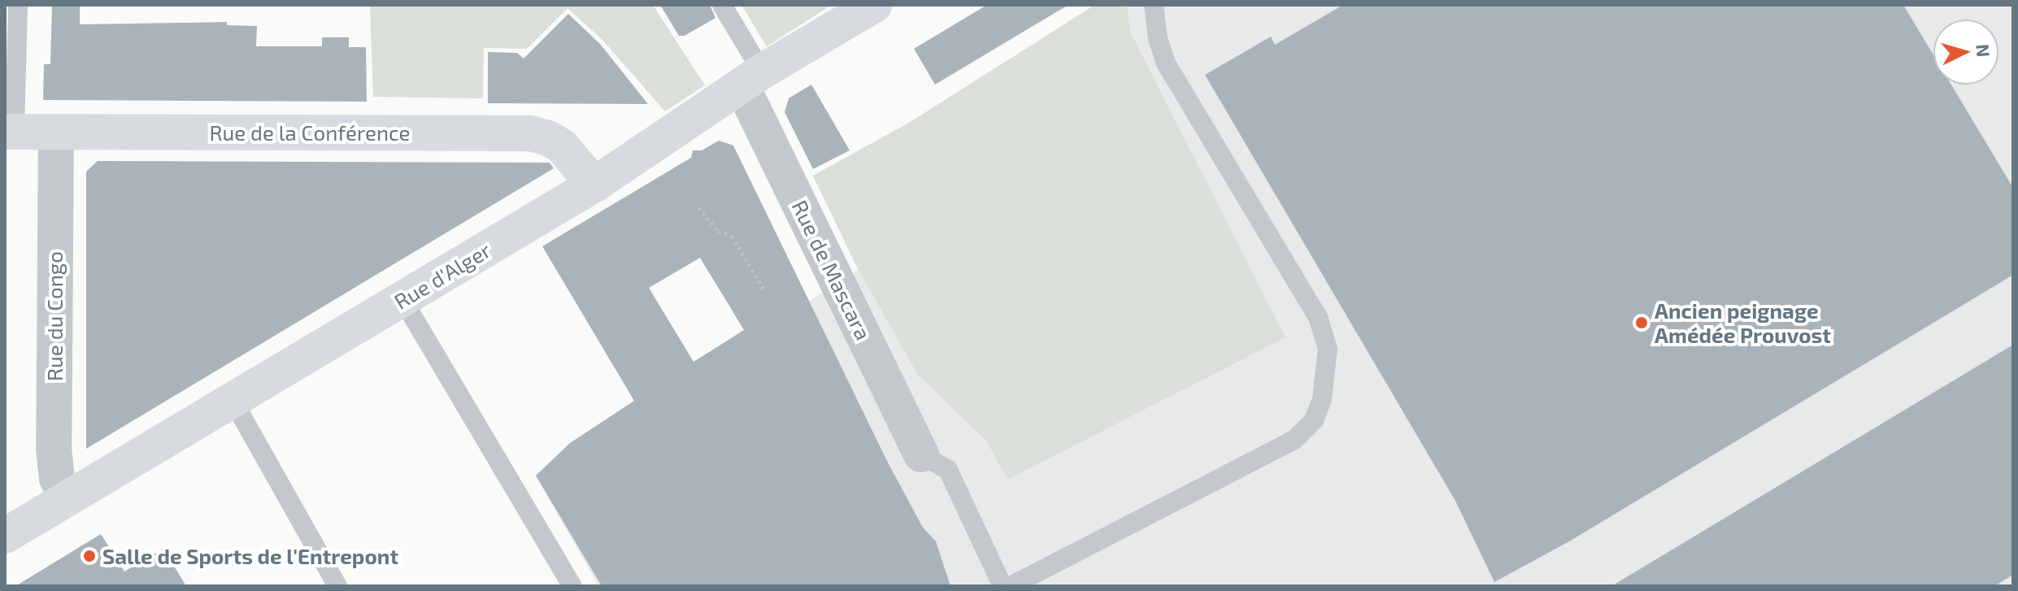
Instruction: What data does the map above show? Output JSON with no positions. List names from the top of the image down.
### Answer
{
  "streets": {
    "street": [
      "Rue de la Conférence",
      "Rue de Mascara",
      "Rue d'Alger",
      "Rue du Congo"
    ]
  },
  "crossings": [
    ["Rue de la Conférence", "Rue d'Alger"],
    ["Rue de la Conférence", "Rue du Congo"],
    ["Rue de Mascara", "Rue d'Alger"],
    ["Rue d'Alger", "Rue du Congo"]
  ],
  "places": ["Ancien peignage Amédée Prouvost", "Salle de Sports de l'Entrepont"],
  "north": "right"
}
